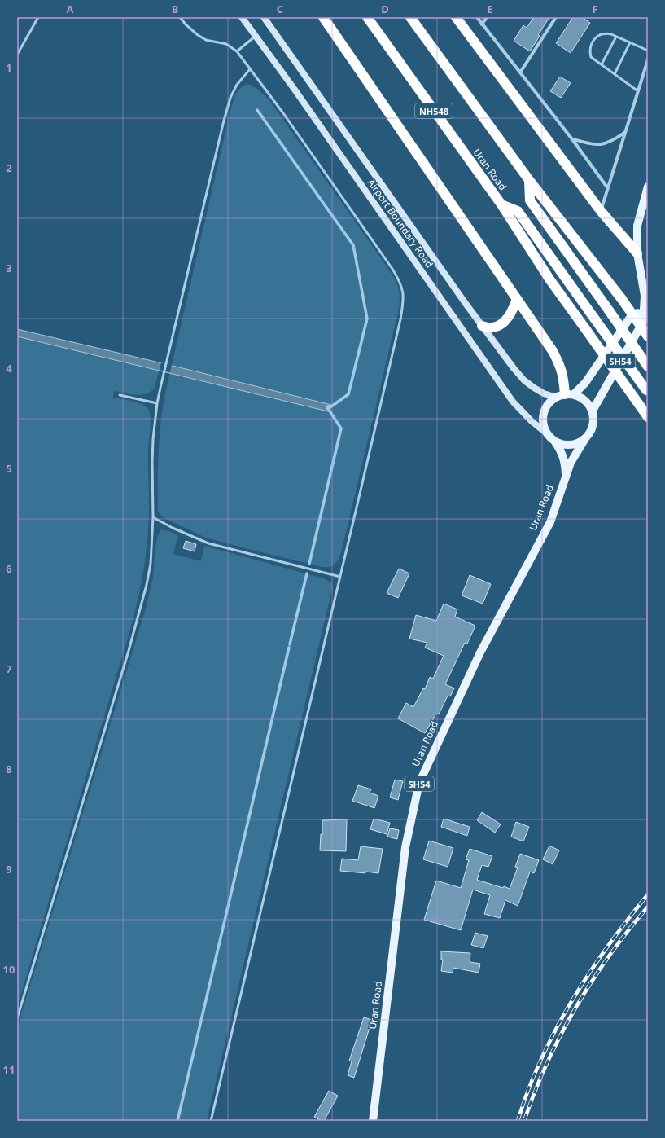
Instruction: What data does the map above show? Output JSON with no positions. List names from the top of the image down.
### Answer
{
  "streets": {
    "highway": ["NH548", "Uran Road"],
    "main road": ["SH54"],
    "street": ["Airport Boundary Road"]
  },
  "crossings": [
    ["NH548", "Uran Road"],
    ["Uran Road", "Airport Boundary Road"],
    ["Uran Road", "SH54"],
    ["Airport Boundary Road", "SH54"]
  ],
  "grid": {
    "columns": [
      "A",
      "B",
      "C",
      "D",
      "E",
      "F"
    ],
    "rows": [
      "1",
      "2",
      "3",
      "4",
      "5",
      "6",
      "7",
      "8",
      "9",
      "10",
      "11"
    ]
  }
}
